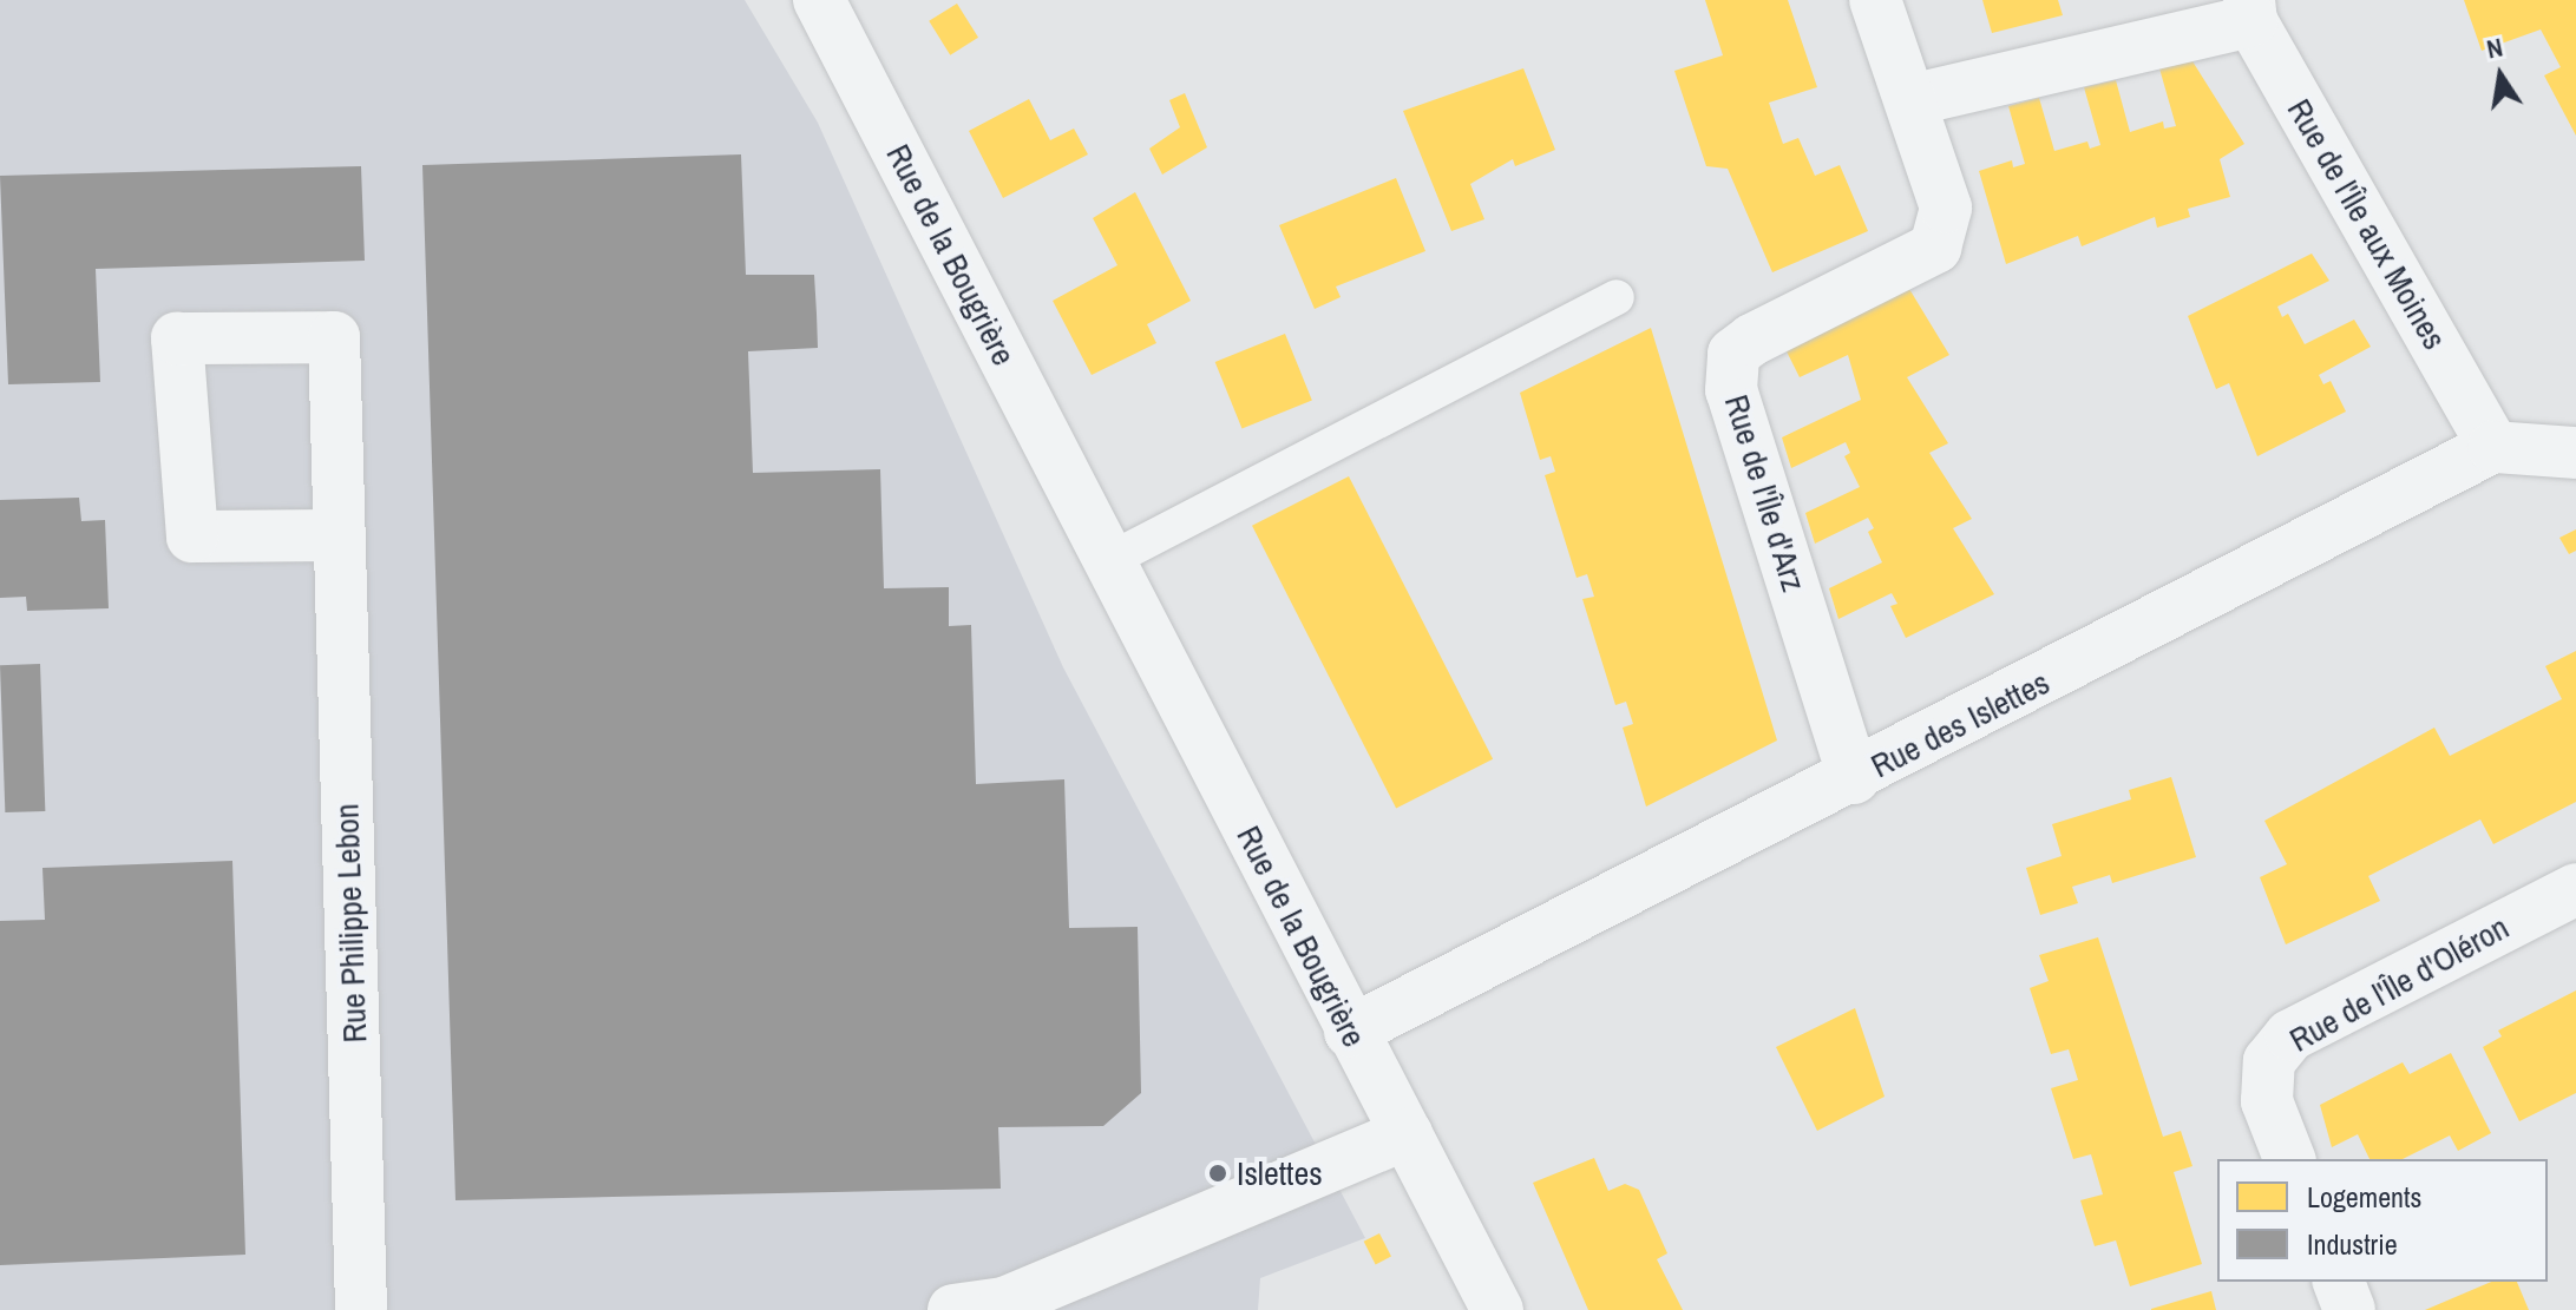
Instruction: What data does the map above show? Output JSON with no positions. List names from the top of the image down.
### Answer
{
  "streets": {
    "street": [
      "Rue de l'Île aux Moines",
      "Rue de la Bougrière",
      "Rue de l'Île d'Arz",
      "Rue des Islettes",
      "Rue Philippe Lebon",
      "Rue de l'Île d'Oléron"
    ]
  },
  "crossings": [
    ["Rue de l'Île aux Moines", "Rue des Islettes"],
    ["Rue de la Bougrière", "Rue des Islettes"],
    ["Rue de l'Île d'Arz", "Rue des Islettes"]
  ],
  "places": ["Islettes"],
  "legend": ["Logements", "Industrie"],
  "north": "top"
}
